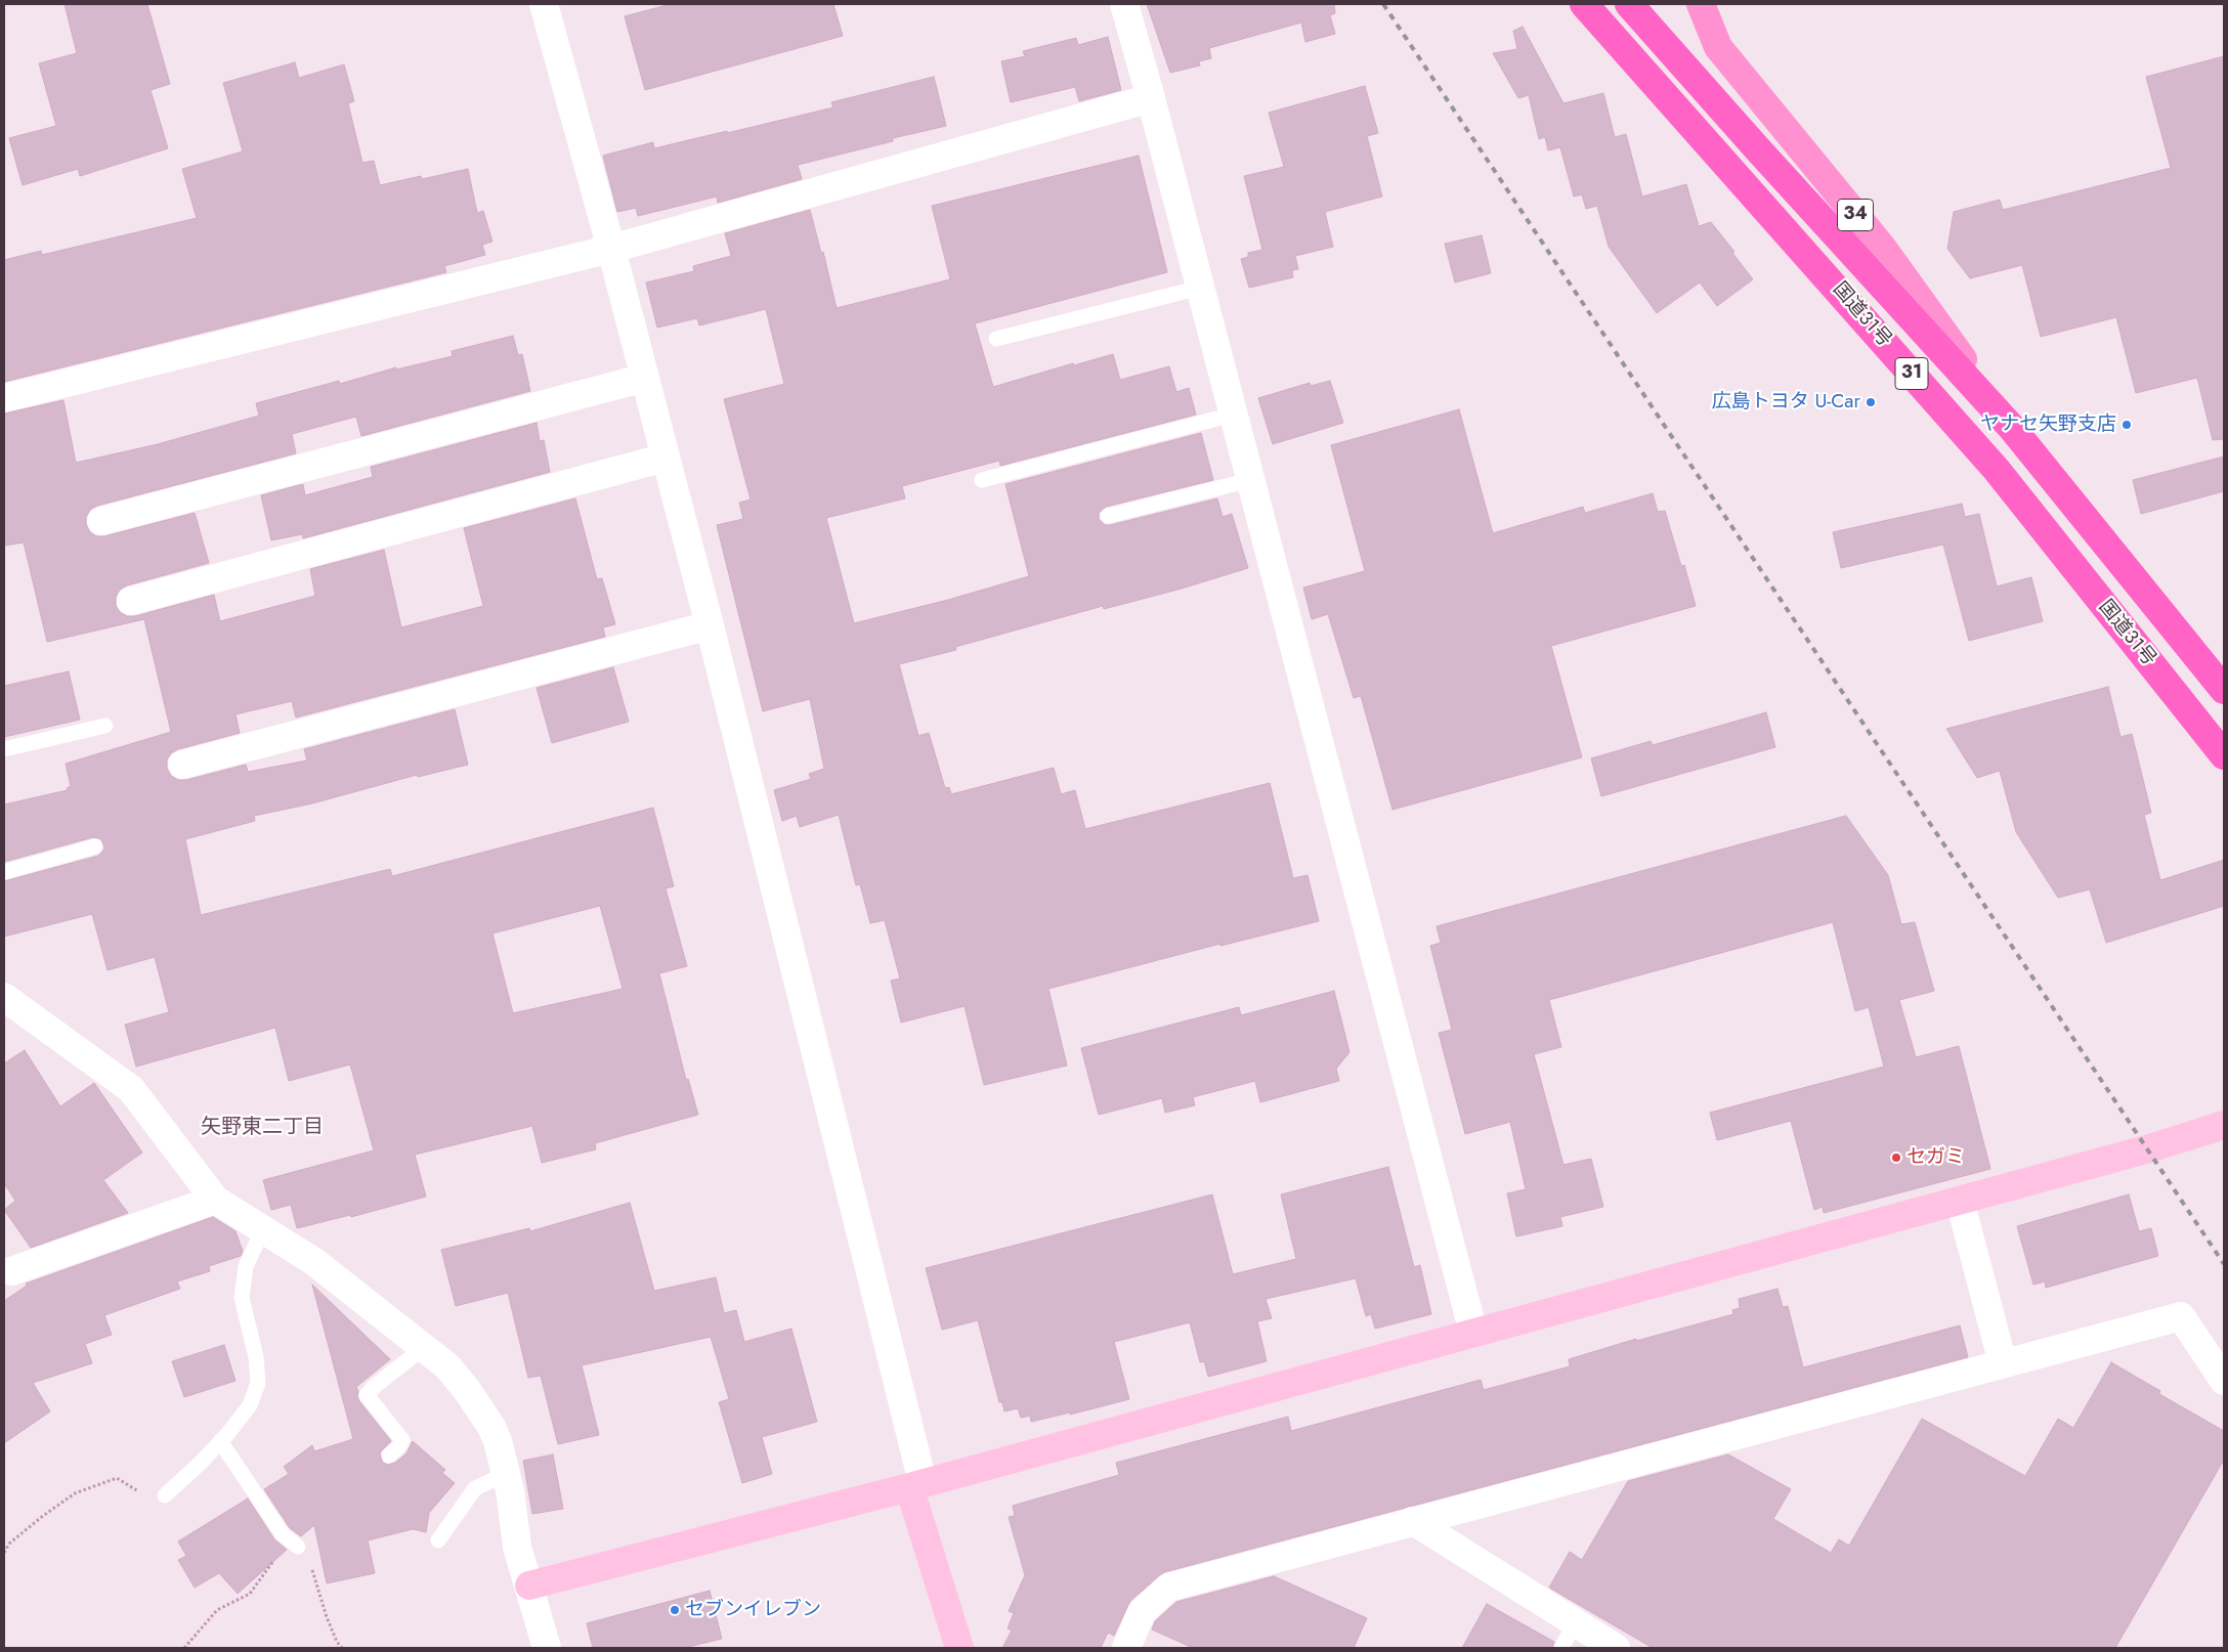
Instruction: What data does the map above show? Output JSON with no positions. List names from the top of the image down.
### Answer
{
  "streets": {
    "highway": ["国道31号", "31"],
    "main road": ["34"]
  },
  "crossings": [
    ["34", "国道31号"]
  ],
  "districts": ["矢野東二丁目"],
  "places": [
    "広島トヨタ U-Car",
    "ヤナセ矢野支店",
    "セガミ",
    "セブンイレブン"
  ]
}
